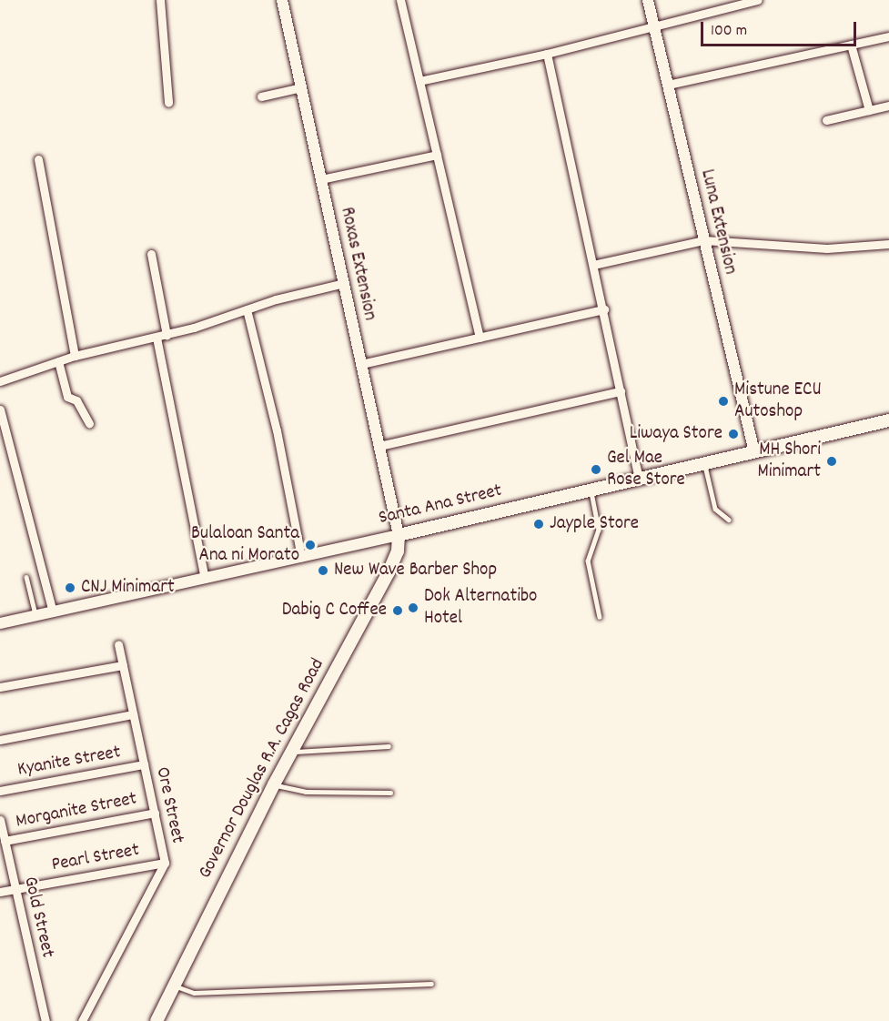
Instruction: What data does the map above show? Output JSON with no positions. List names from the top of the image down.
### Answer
{
  "streets": {
    "main road": [
      "Luna Extension",
      "Roxas Extension",
      "Santa Ana Street",
      "Governor Douglas R.A. Cagas Road"
    ],
    "street": [
      "Kyanite Street",
      "Ore Street",
      "Morganite Street",
      "Pearl Street",
      "Gold Street"
    ]
  },
  "crossings": [
    ["Luna Extension", "Santa Ana Street"],
    ["Roxas Extension", "Santa Ana Street"],
    ["Roxas Extension", "Governor Douglas R.A. Cagas Road"],
    ["Santa Ana Street", "Governor Douglas R.A. Cagas Road"],
    ["Kyanite Street", "Ore Street"],
    ["Ore Street", "Morganite Street"],
    ["Ore Street", "Pearl Street"],
    ["Morganite Street", "Gold Street"],
    ["Pearl Street", "Gold Street"]
  ],
  "places": [
    "Mistune ECU Autoshop",
    "Liwaya Store",
    "MH Shori Minimart",
    "Gel Mae Rose Store",
    "Jayple Store",
    "Bulaloan Santa Ana ni Morato",
    "New Wave Barber Shop",
    "CNJ Minimart",
    "Dok Alternatibo Hotel",
    "Dabig C Coffee"
  ],
  "scale_bar": "100 m"
}
